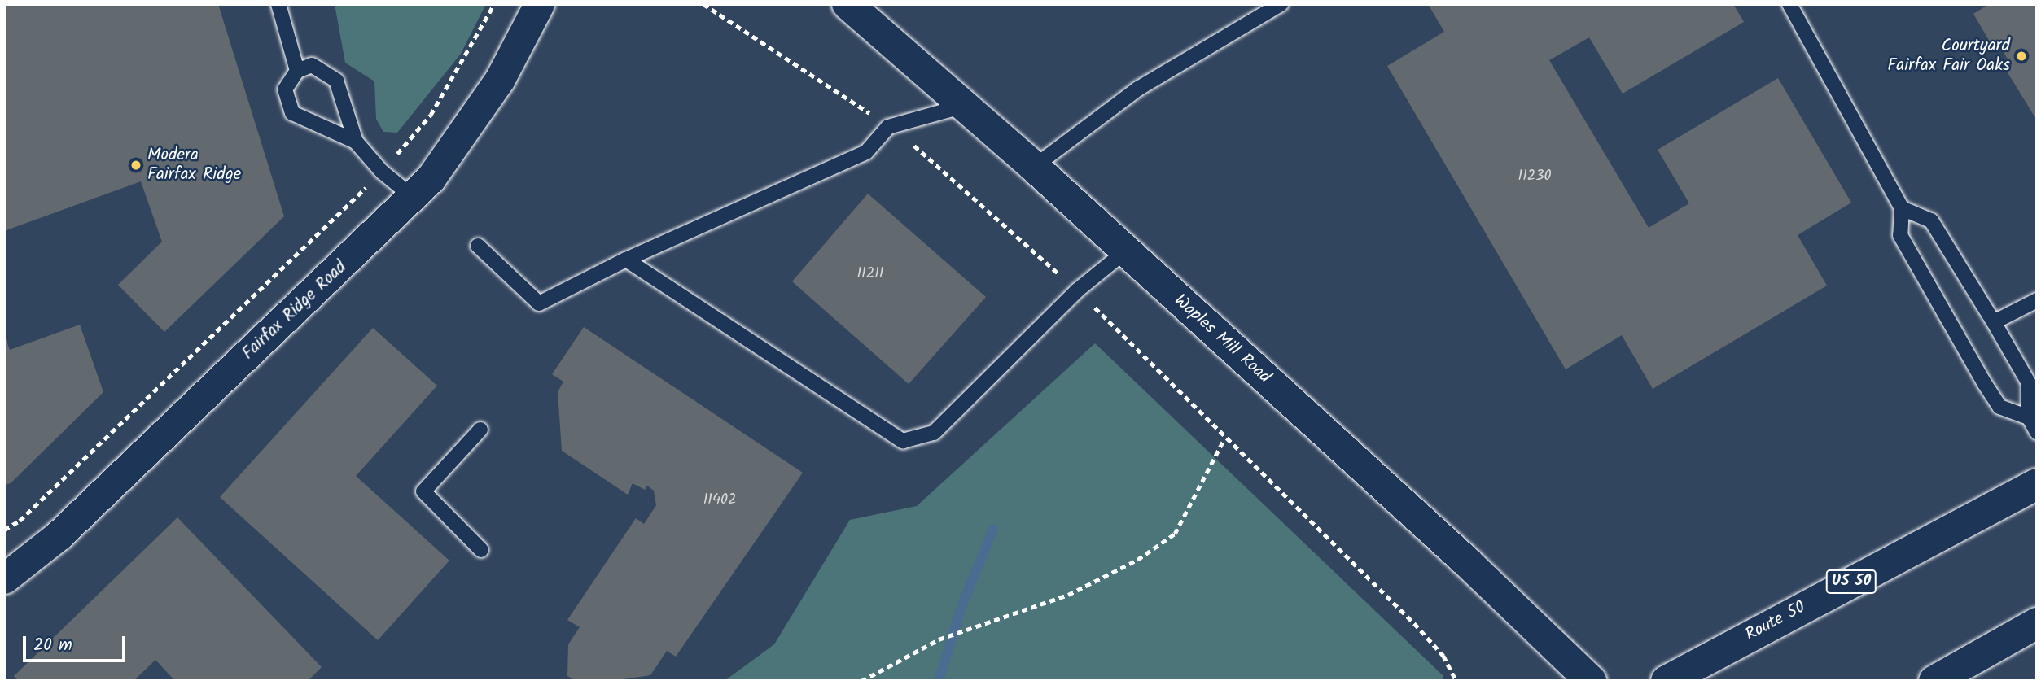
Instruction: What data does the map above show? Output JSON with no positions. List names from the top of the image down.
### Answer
{
  "streets": {
    "main road": ["Waples Mill Road", "US 50", "Route 50"],
    "street": ["Fairfax Ridge Road"]
  },
  "places": ["Courtyard Fairfax Fair Oaks", "Modera Fairfax Ridge"],
  "house_numbers": ["11230", "11211", "11402"],
  "scale_bar": "20 m"
}
